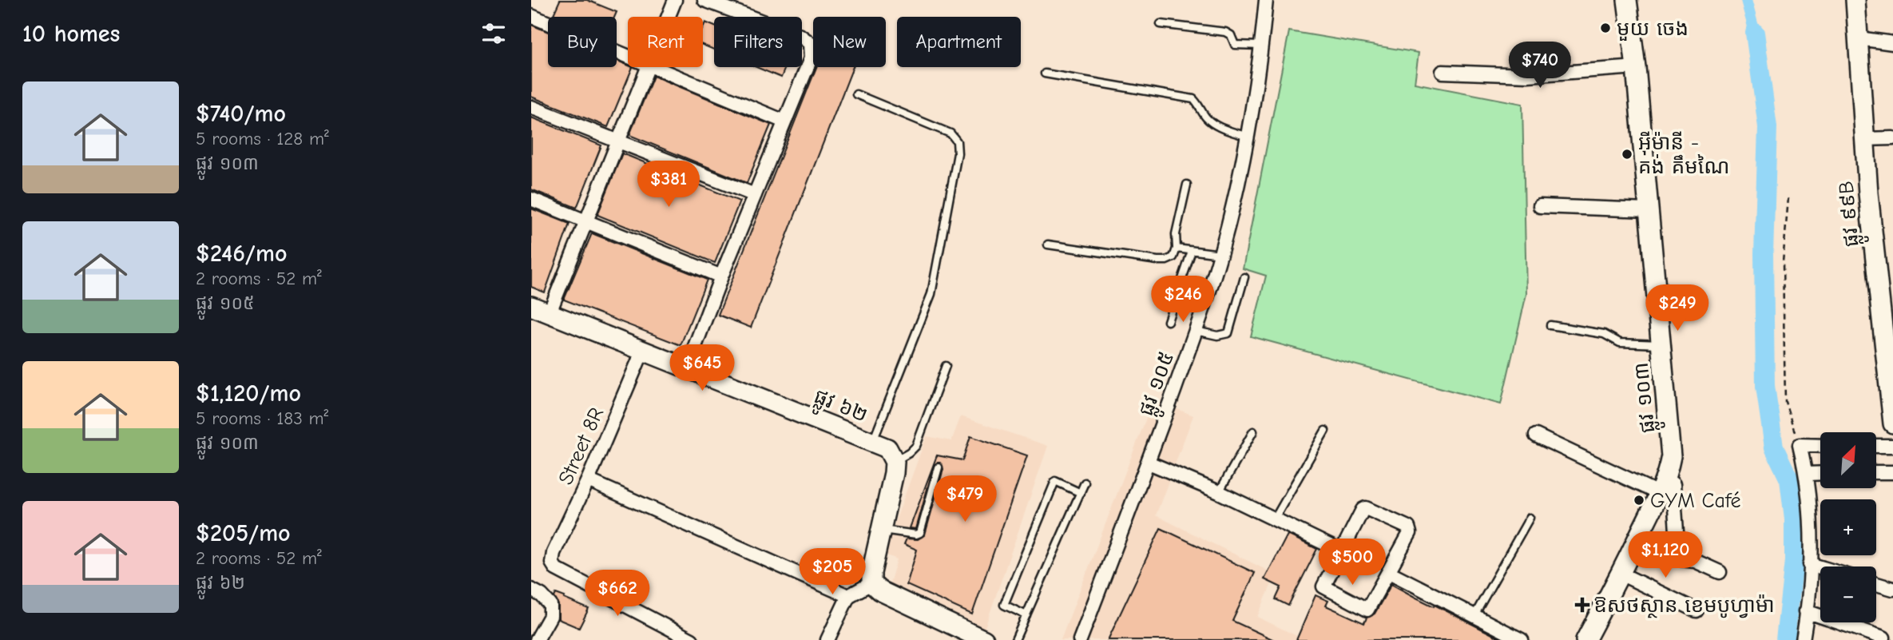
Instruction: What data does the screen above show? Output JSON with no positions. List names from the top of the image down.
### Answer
{
  "streets": {
    "street": [
      "ផ្លូវ ៩៩B",
      "ផ្លូវ ១០៥",
      "ផ្លូវ ១០៣",
      "ផ្លូវ ៦២",
      "Street 8R"
    ]
  },
  "crossings": [
    ["ផ្លូវ ៦២", "Street 8R"]
  ],
  "places": {
    "other": ["មួយ ចេង", "អ៊ីម៉ានី - គង់ គឹមណៃ", "GYM Café"],
    "health": ["ឱសថស្ថាន ខេមបូហ្វាម៉ា"]
  },
  "north": "top right",
  "page": {
    "heading": "10 homes",
    "chip": [
      "Buy",
      "Rent",
      "Filters",
      "New",
      "Apartment"
    ],
    "price": [
      "$740",
      "$381",
      "$246",
      "$249",
      "$645",
      "$479",
      "$1,120",
      "$500",
      "$205",
      "$662"
    ],
    "list": [
      {
        "name": "$740/mo",
        "note": "5 rooms · 128 m² · ផ្លូវ ១០៣"
      },
      {
        "name": "$246/mo",
        "note": "2 rooms · 52 m² · ផ្លូវ ១០៥"
      },
      {
        "name": "$1,120/mo",
        "note": "5 rooms · 183 m² · ផ្លូវ ១០៣"
      },
      {
        "name": "$205/mo",
        "note": "2 rooms · 52 m² · ផ្លូវ ៦២"
      }
    ],
    "map_buttons": ["+", "−"]
  }
}
